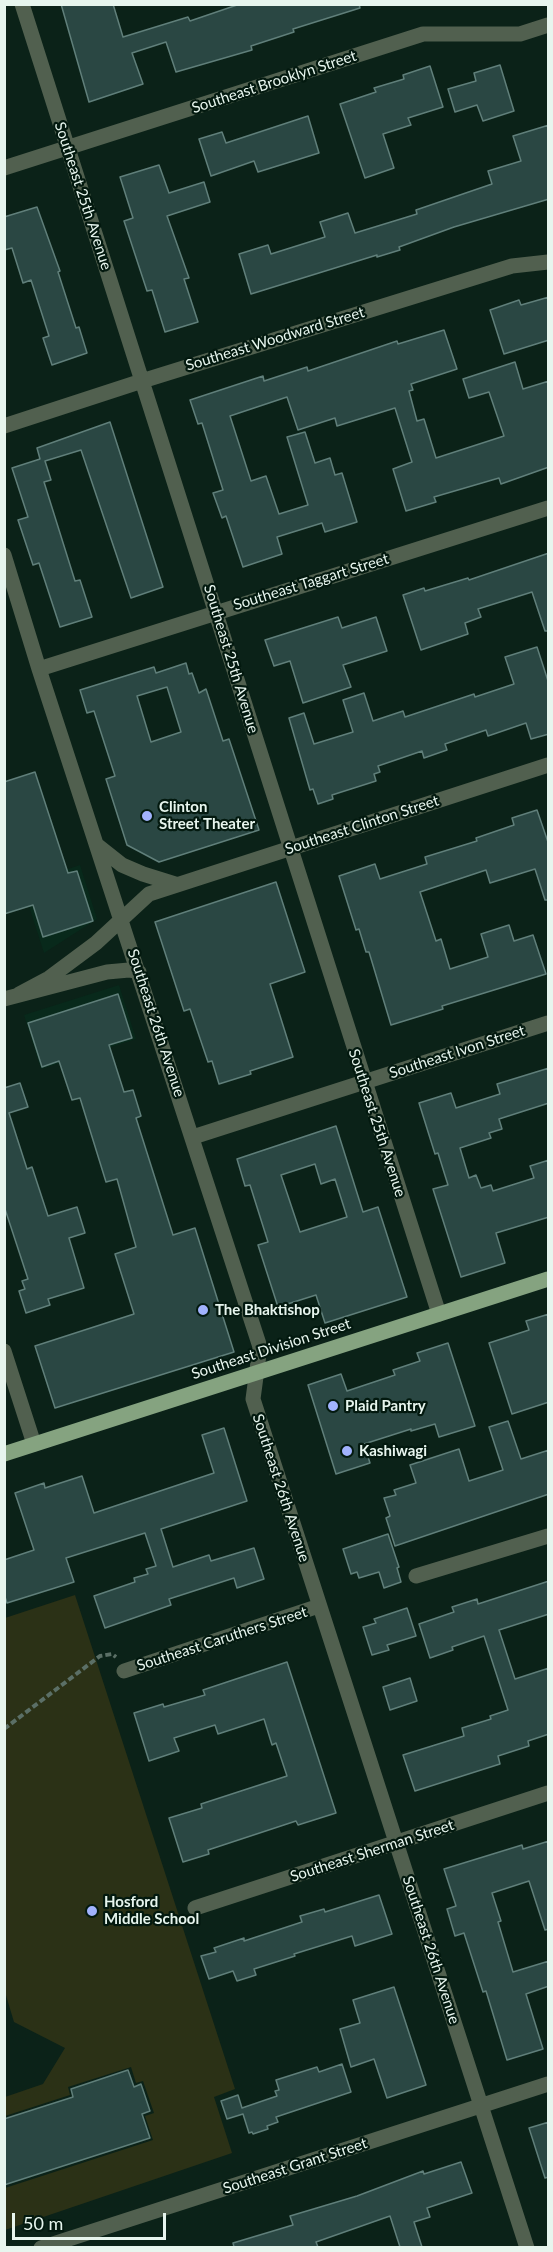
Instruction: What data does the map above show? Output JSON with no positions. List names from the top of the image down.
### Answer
{
  "streets": {
    "main road": ["Southeast Division Street"],
    "street": [
      "Southeast Brooklyn Street",
      "Southeast 25th Avenue",
      "Southeast Woodward Street",
      "Southeast Taggart Street",
      "Southeast Clinton Street",
      "Southeast 26th Avenue",
      "Southeast Ivon Street",
      "Southeast Caruthers Street",
      "Southeast Sherman Street",
      "Southeast Grant Street"
    ]
  },
  "crossings": [
    ["Southeast Brooklyn Street", "Southeast 25th Avenue"],
    ["Southeast 25th Avenue", "Southeast Woodward Street"],
    ["Southeast 25th Avenue", "Southeast Taggart Street"],
    ["Southeast 25th Avenue", "Southeast Clinton Street"],
    ["Southeast 25th Avenue", "Southeast Ivon Street"],
    ["Southeast 25th Avenue", "Southeast Division Street"],
    ["Southeast Taggart Street", "Southeast 26th Avenue"],
    ["Southeast Clinton Street", "Southeast 26th Avenue"],
    ["Southeast 26th Avenue", "Southeast Ivon Street"],
    ["Southeast 26th Avenue", "Southeast Division Street"],
    ["Southeast 26th Avenue", "Southeast Caruthers Street"],
    ["Southeast 26th Avenue", "Southeast Sherman Street"],
    ["Southeast 26th Avenue", "Southeast Grant Street"]
  ],
  "places": [
    "Clinton Street Theater",
    "The Bhaktishop",
    "Plaid Pantry",
    "Kashiwagi",
    "Hosford Middle School"
  ],
  "scale_bar": "50 m"
}
